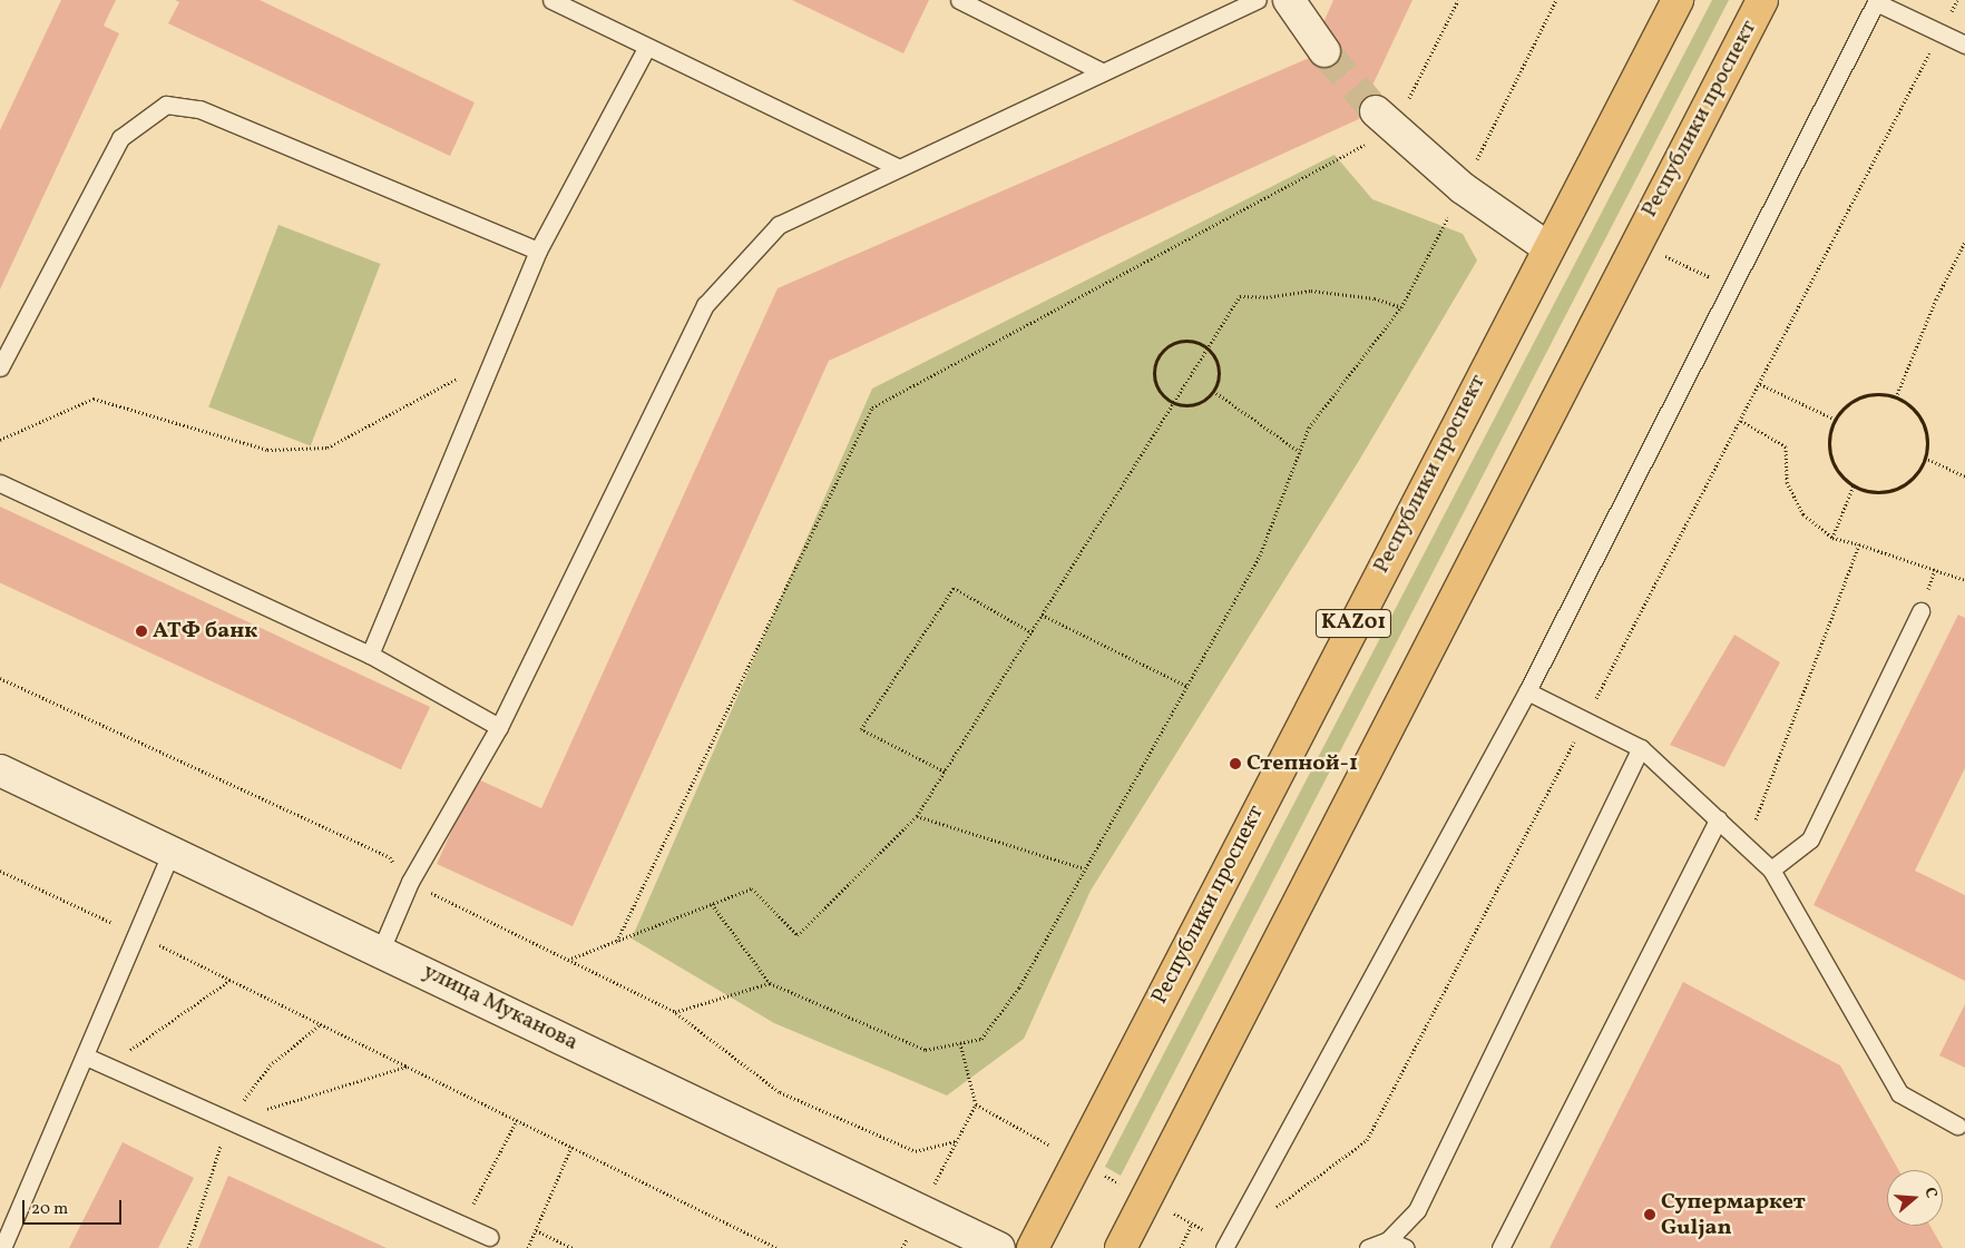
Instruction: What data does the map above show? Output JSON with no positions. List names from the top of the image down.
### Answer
{
  "streets": {
    "highway": ["Республики проспект", "KАZ01"],
    "main road": ["улица Муканова"]
  },
  "places": ["АТФ банк", "Степной-1", "Супермаркет Guljan"],
  "scale_bar": "20 m",
  "north": "right"
}
